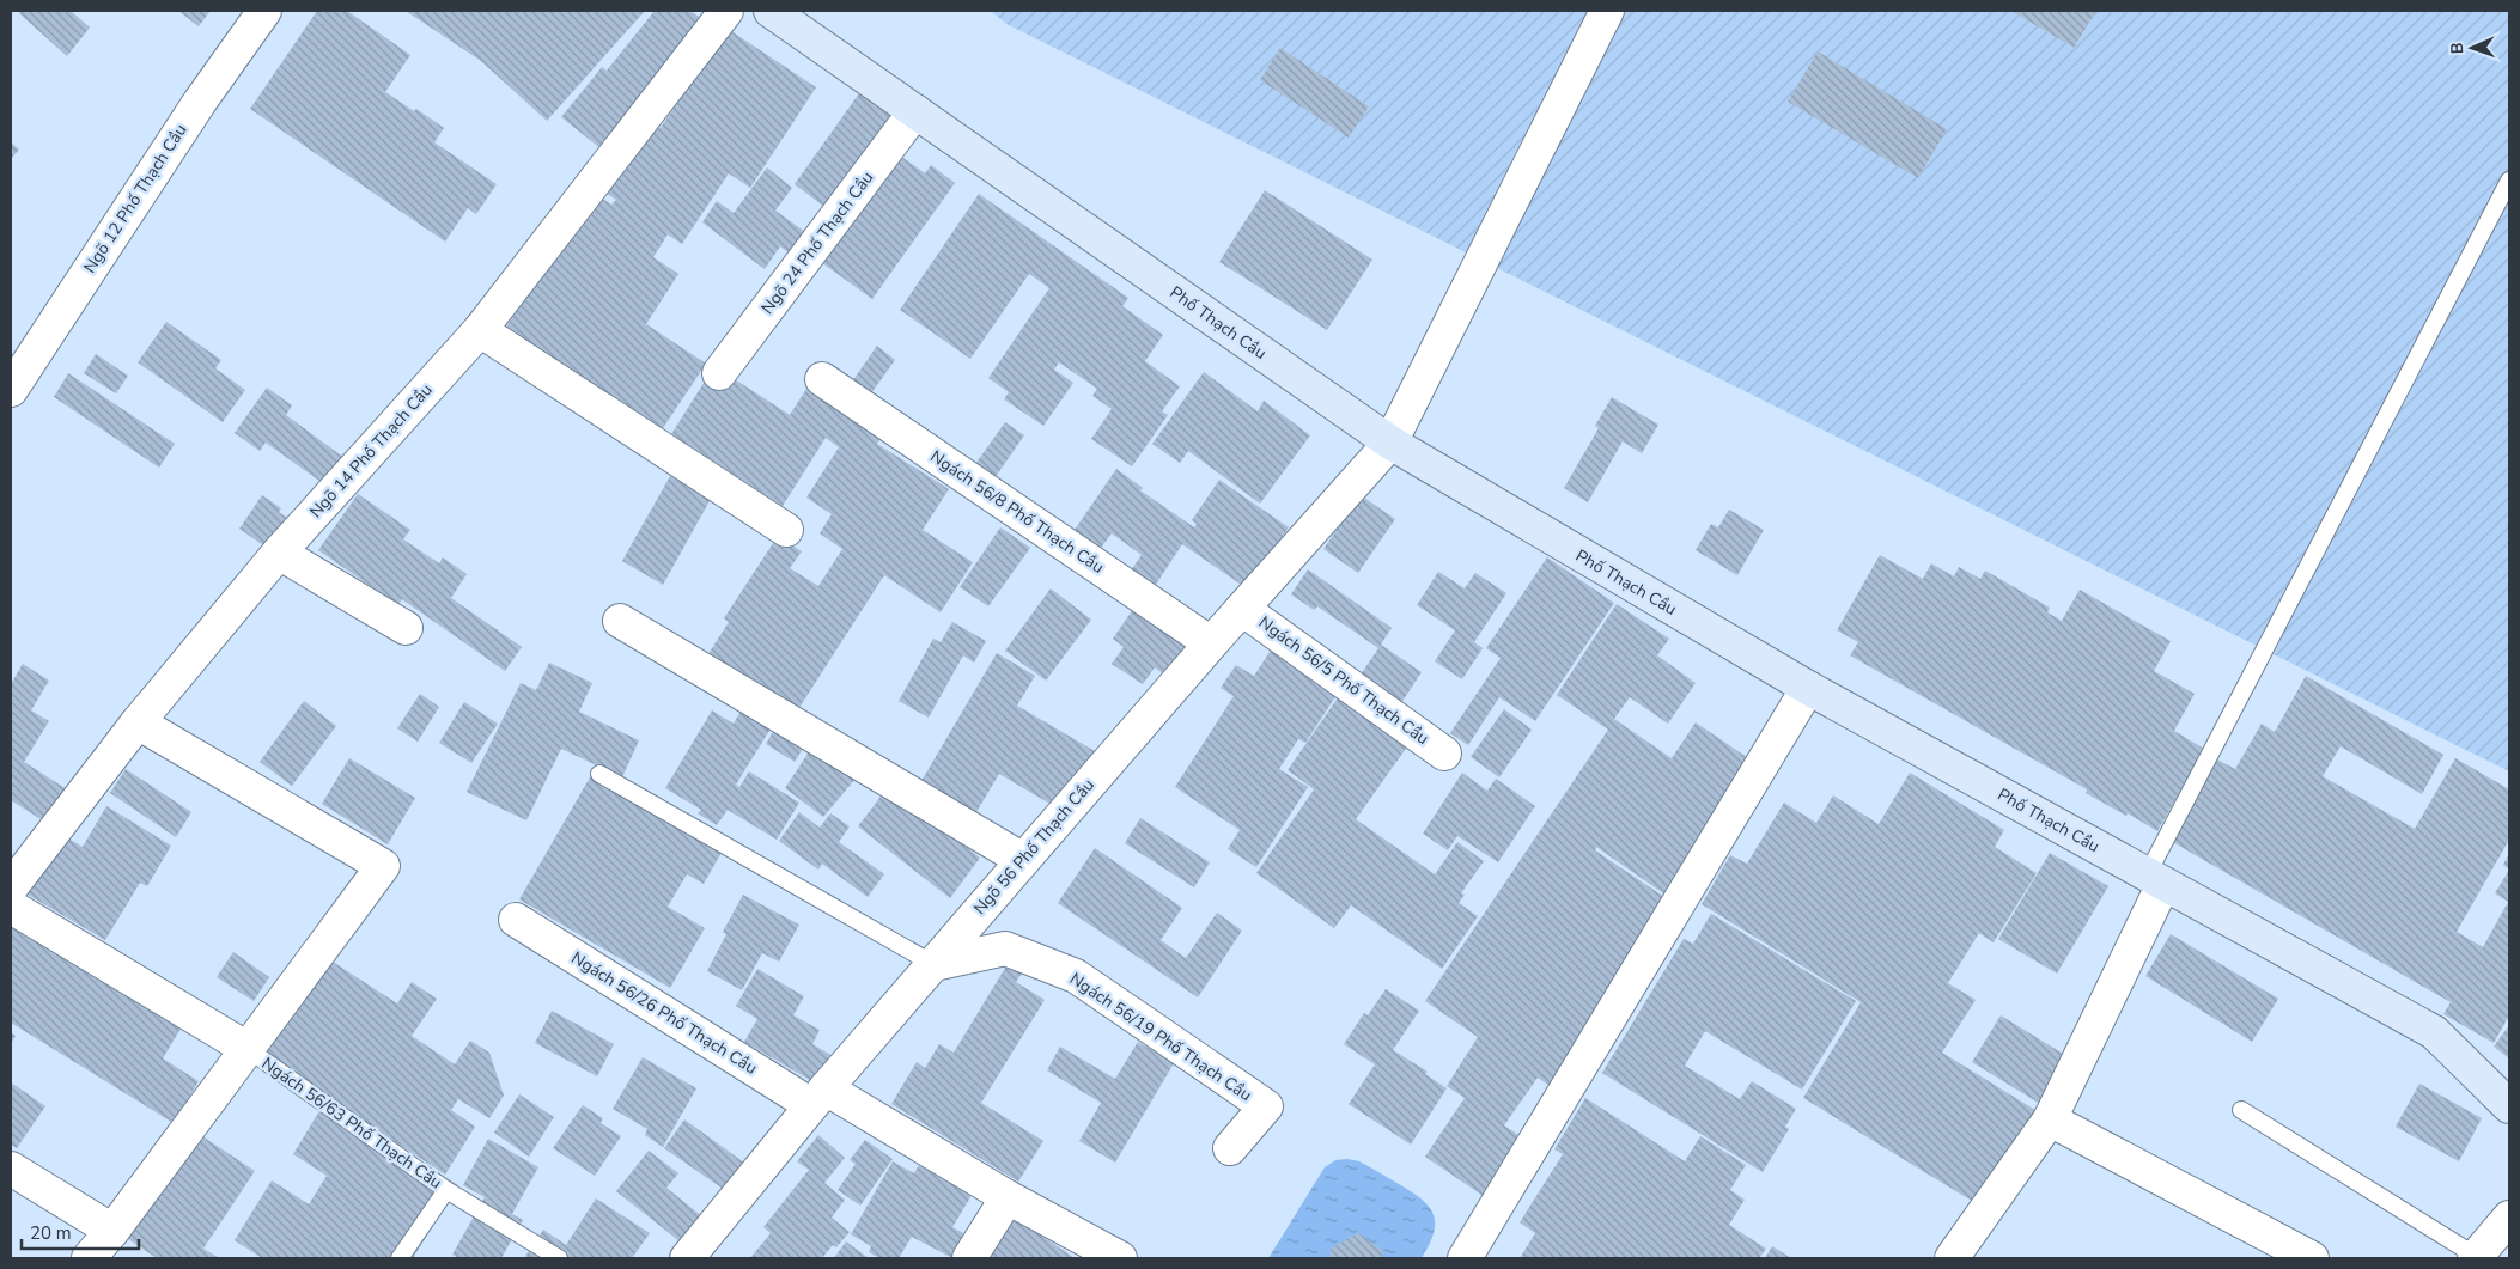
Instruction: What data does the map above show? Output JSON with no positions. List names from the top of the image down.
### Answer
{
  "streets": {
    "street": [
      "Ngõ 12 Phố Thạch Cầu",
      "Ngõ 24 Phố Thạch Cầu",
      "Phố Thạch Cầu",
      "Ngõ 14 Phố Thạch Cầu",
      "Ngách 56/8 Phố Thạch Cầu",
      "Ngách 56/5 Phố Thạch Cầu",
      "Ngõ 56 Phố Thạch Cầu",
      "Ngách 56/26 Phố Thạch Cầu",
      "Ngách 56/19 Phố Thạch Cầu"
    ],
    "lane": ["Ngách 56/63 Phố Thạch Cầu"]
  },
  "crossings": [
    ["Ngõ 24 Phố Thạch Cầu", "Phố Thạch Cầu"],
    ["Phố Thạch Cầu", "Ngõ 56 Phố Thạch Cầu"],
    ["Ngách 56/8 Phố Thạch Cầu", "Ngõ 56 Phố Thạch Cầu"],
    ["Ngách 56/5 Phố Thạch Cầu", "Ngõ 56 Phố Thạch Cầu"],
    ["Ngõ 56 Phố Thạch Cầu", "Ngách 56/26 Phố Thạch Cầu"],
    ["Ngõ 56 Phố Thạch Cầu", "Ngách 56/19 Phố Thạch Cầu"]
  ],
  "scale_bar": "20 m",
  "north": "left"
}
